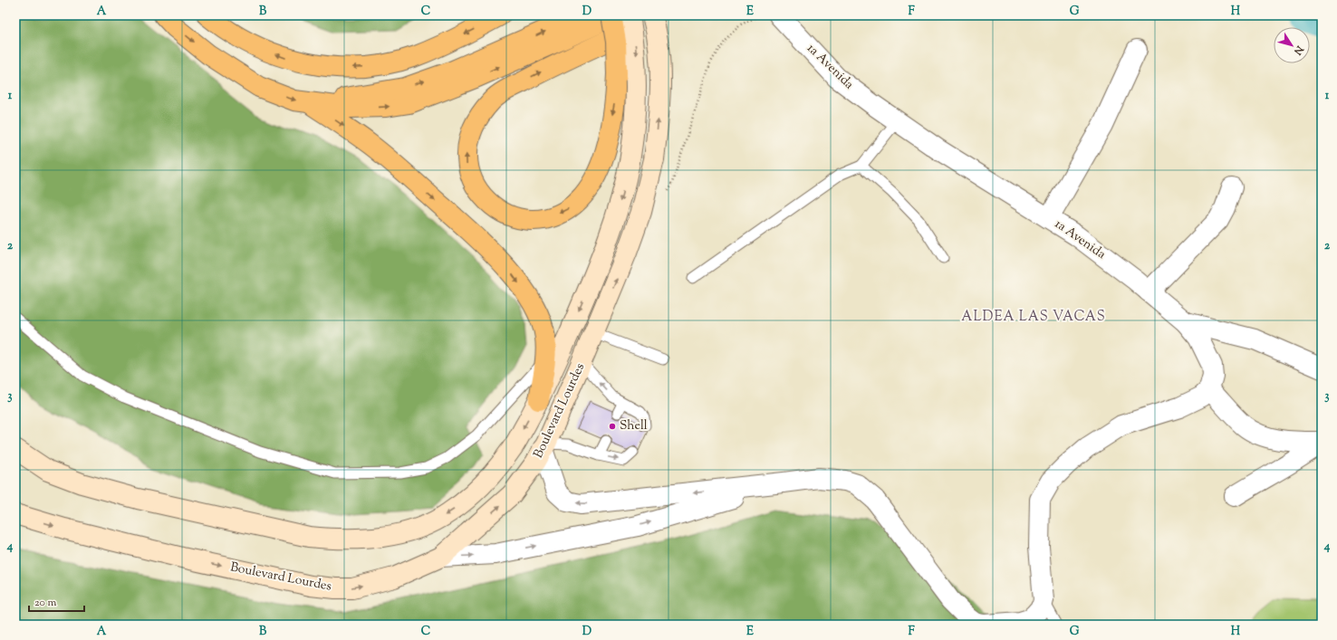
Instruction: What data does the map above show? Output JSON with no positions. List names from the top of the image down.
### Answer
{
  "streets": {
    "main road": ["Boulevard Lourdes"],
    "street": ["1a Avenida"]
  },
  "districts": ["ALDEA LAS VACAS"],
  "places": ["Shell"],
  "scale_bar": "20 m",
  "north": "bottom right",
  "grid": {
    "columns": [
      "A",
      "B",
      "C",
      "D",
      "E",
      "F",
      "G",
      "H"
    ],
    "rows": [
      "1",
      "2",
      "3",
      "4"
    ]
  }
}
